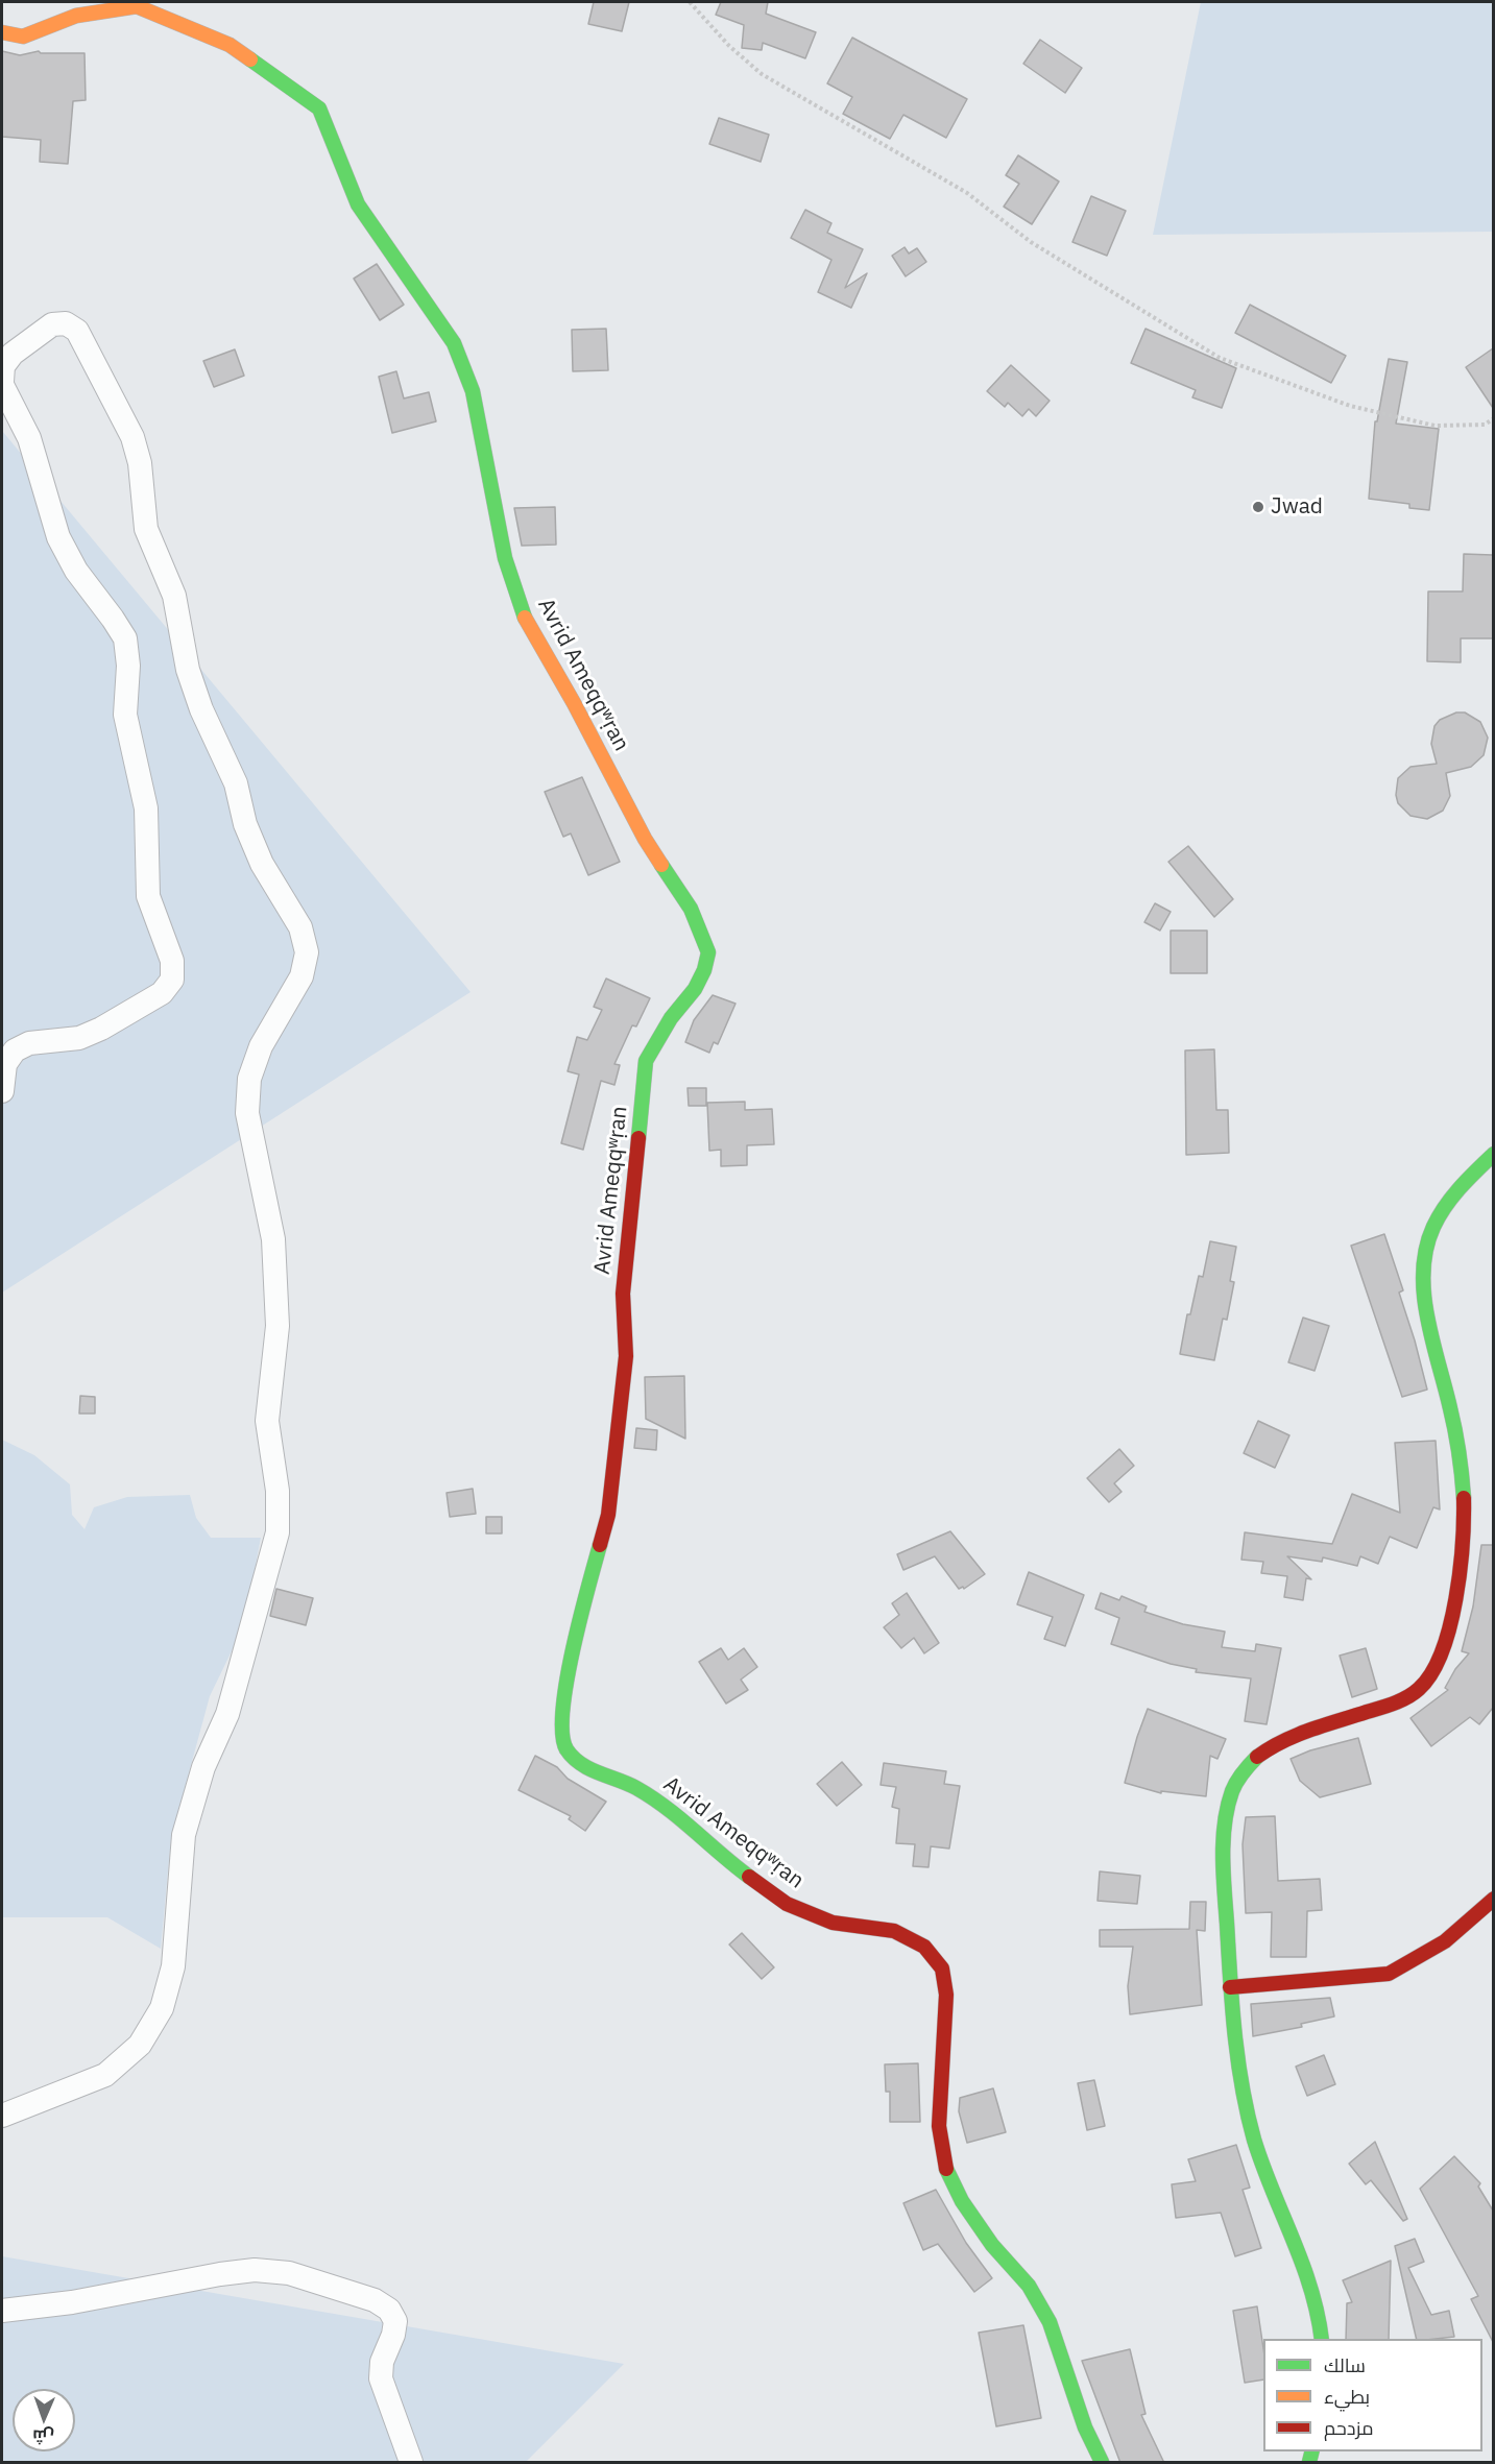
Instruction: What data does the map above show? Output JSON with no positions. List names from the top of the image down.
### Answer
{
  "streets": {
    "street": ["Avrid Ameqqʷṛan"]
  },
  "places": ["Jwad"],
  "legend": ["سالك", "بطيء", "مزدحم"],
  "north": "bottom"
}
